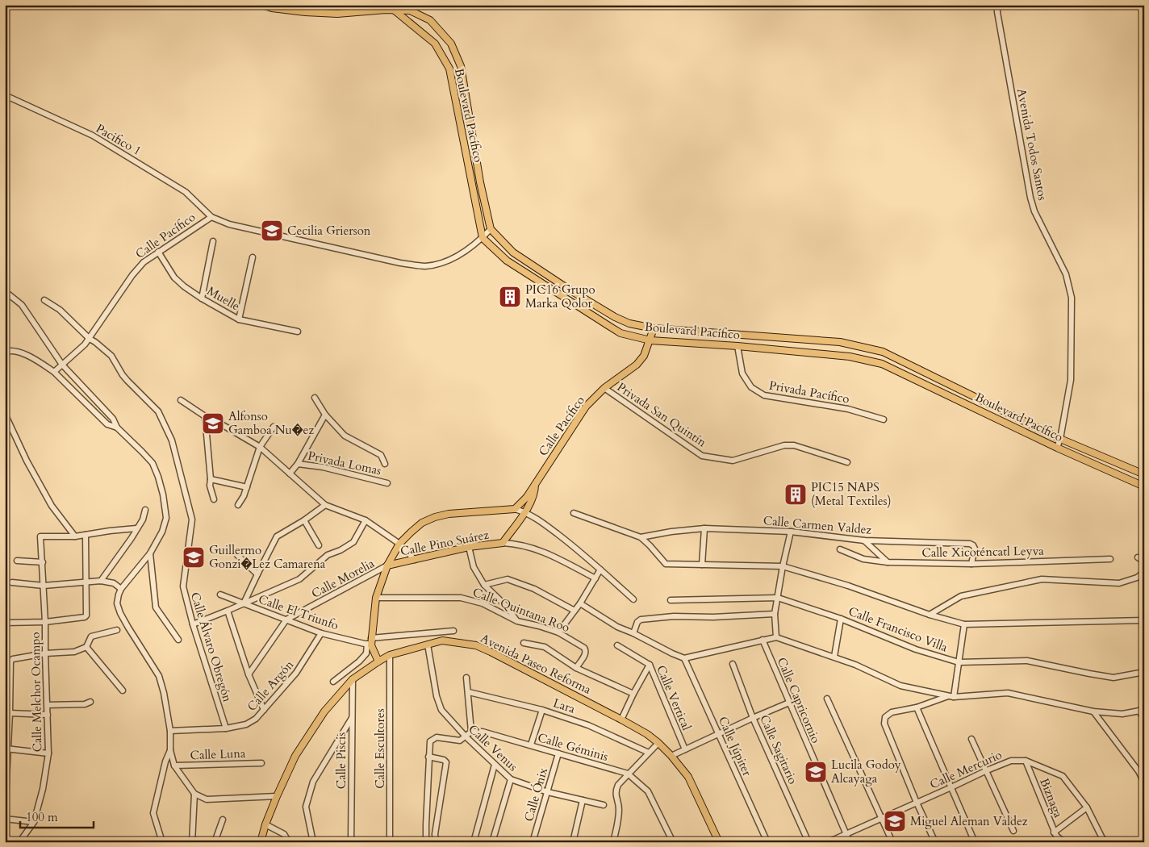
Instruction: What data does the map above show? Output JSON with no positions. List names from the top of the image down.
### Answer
{
  "streets": {
    "main road": [
      "Boulevard Pacífico",
      "Calle Pacífico",
      "Calle Pino Suárez",
      "Avenida Paseo Reforma"
    ],
    "street": [
      "Pacifico 1",
      "Avenida Todos Santos",
      "Muelle",
      "Privada Pacífico",
      "Privada San Quintín",
      "Privada Lomas",
      "Calle Carmen Valdez",
      "Calle Xicoténcatl Leyva",
      "Calle Morelia",
      "Calle Quintana Roo",
      "Calle El Triunfo",
      "Calle Francisco Villa",
      "Calle Álvaro Obregón",
      "Calle Argón",
      "Calle Melchor Ocampo",
      "Calle Vertical",
      "Calle Capricornio",
      "Lara",
      "Calle Júpiter",
      "Calle Géminis",
      "Calle Venus",
      "Calle Escultores",
      "Calle Sagitario",
      "Calle Luna",
      "Calle Piscis",
      "Calle Mercurio",
      "Calle Ónix",
      "Biznaga"
    ]
  },
  "crossings": [
    ["Boulevard Pacífico", "Avenida Todos Santos"],
    ["Boulevard Pacífico", "Calle Pacífico"],
    ["Boulevard Pacífico", "Privada Pacífico"],
    ["Pacifico 1", "Calle Pacífico"],
    ["Calle Pacífico", "Muelle"],
    ["Calle Pacífico", "Privada San Quintín"],
    ["Calle Pacífico", "Calle Pino Suárez"],
    ["Calle Pacífico", "Calle Álvaro Obregón"],
    ["Calle Carmen Valdez", "Calle Xicoténcatl Leyva"],
    ["Calle Pino Suárez", "Calle Morelia"],
    ["Calle Morelia", "Calle El Triunfo"],
    ["Calle El Triunfo", "Calle Argón"],
    ["Calle Álvaro Obregón", "Calle Argón"],
    ["Avenida Paseo Reforma", "Calle Vertical"],
    ["Avenida Paseo Reforma", "Calle Venus"],
    ["Avenida Paseo Reforma", "Calle Escultores"],
    ["Avenida Paseo Reforma", "Calle Piscis"],
    ["Calle Capricornio", "Calle Mercurio"],
    ["Calle Géminis", "Calle Ónix"],
    ["Calle Venus", "Calle Ónix"],
    ["Calle Mercurio", "Biznaga"]
  ],
  "places": {
    "school or university": [
      "Cecilia Grierson",
      "Alfonso Gamboa Nu�ez",
      "Guillermo Gonzi�Lez Camarena",
      "Lucila Godoy Alcayaga",
      "Miguel Aleman Valdez"
    ],
    "building": ["PIC16 Grupo Marka Qolor", "PIC15 NAPS (Metal Textiles)"]
  },
  "scale_bar": "100 m"
}
